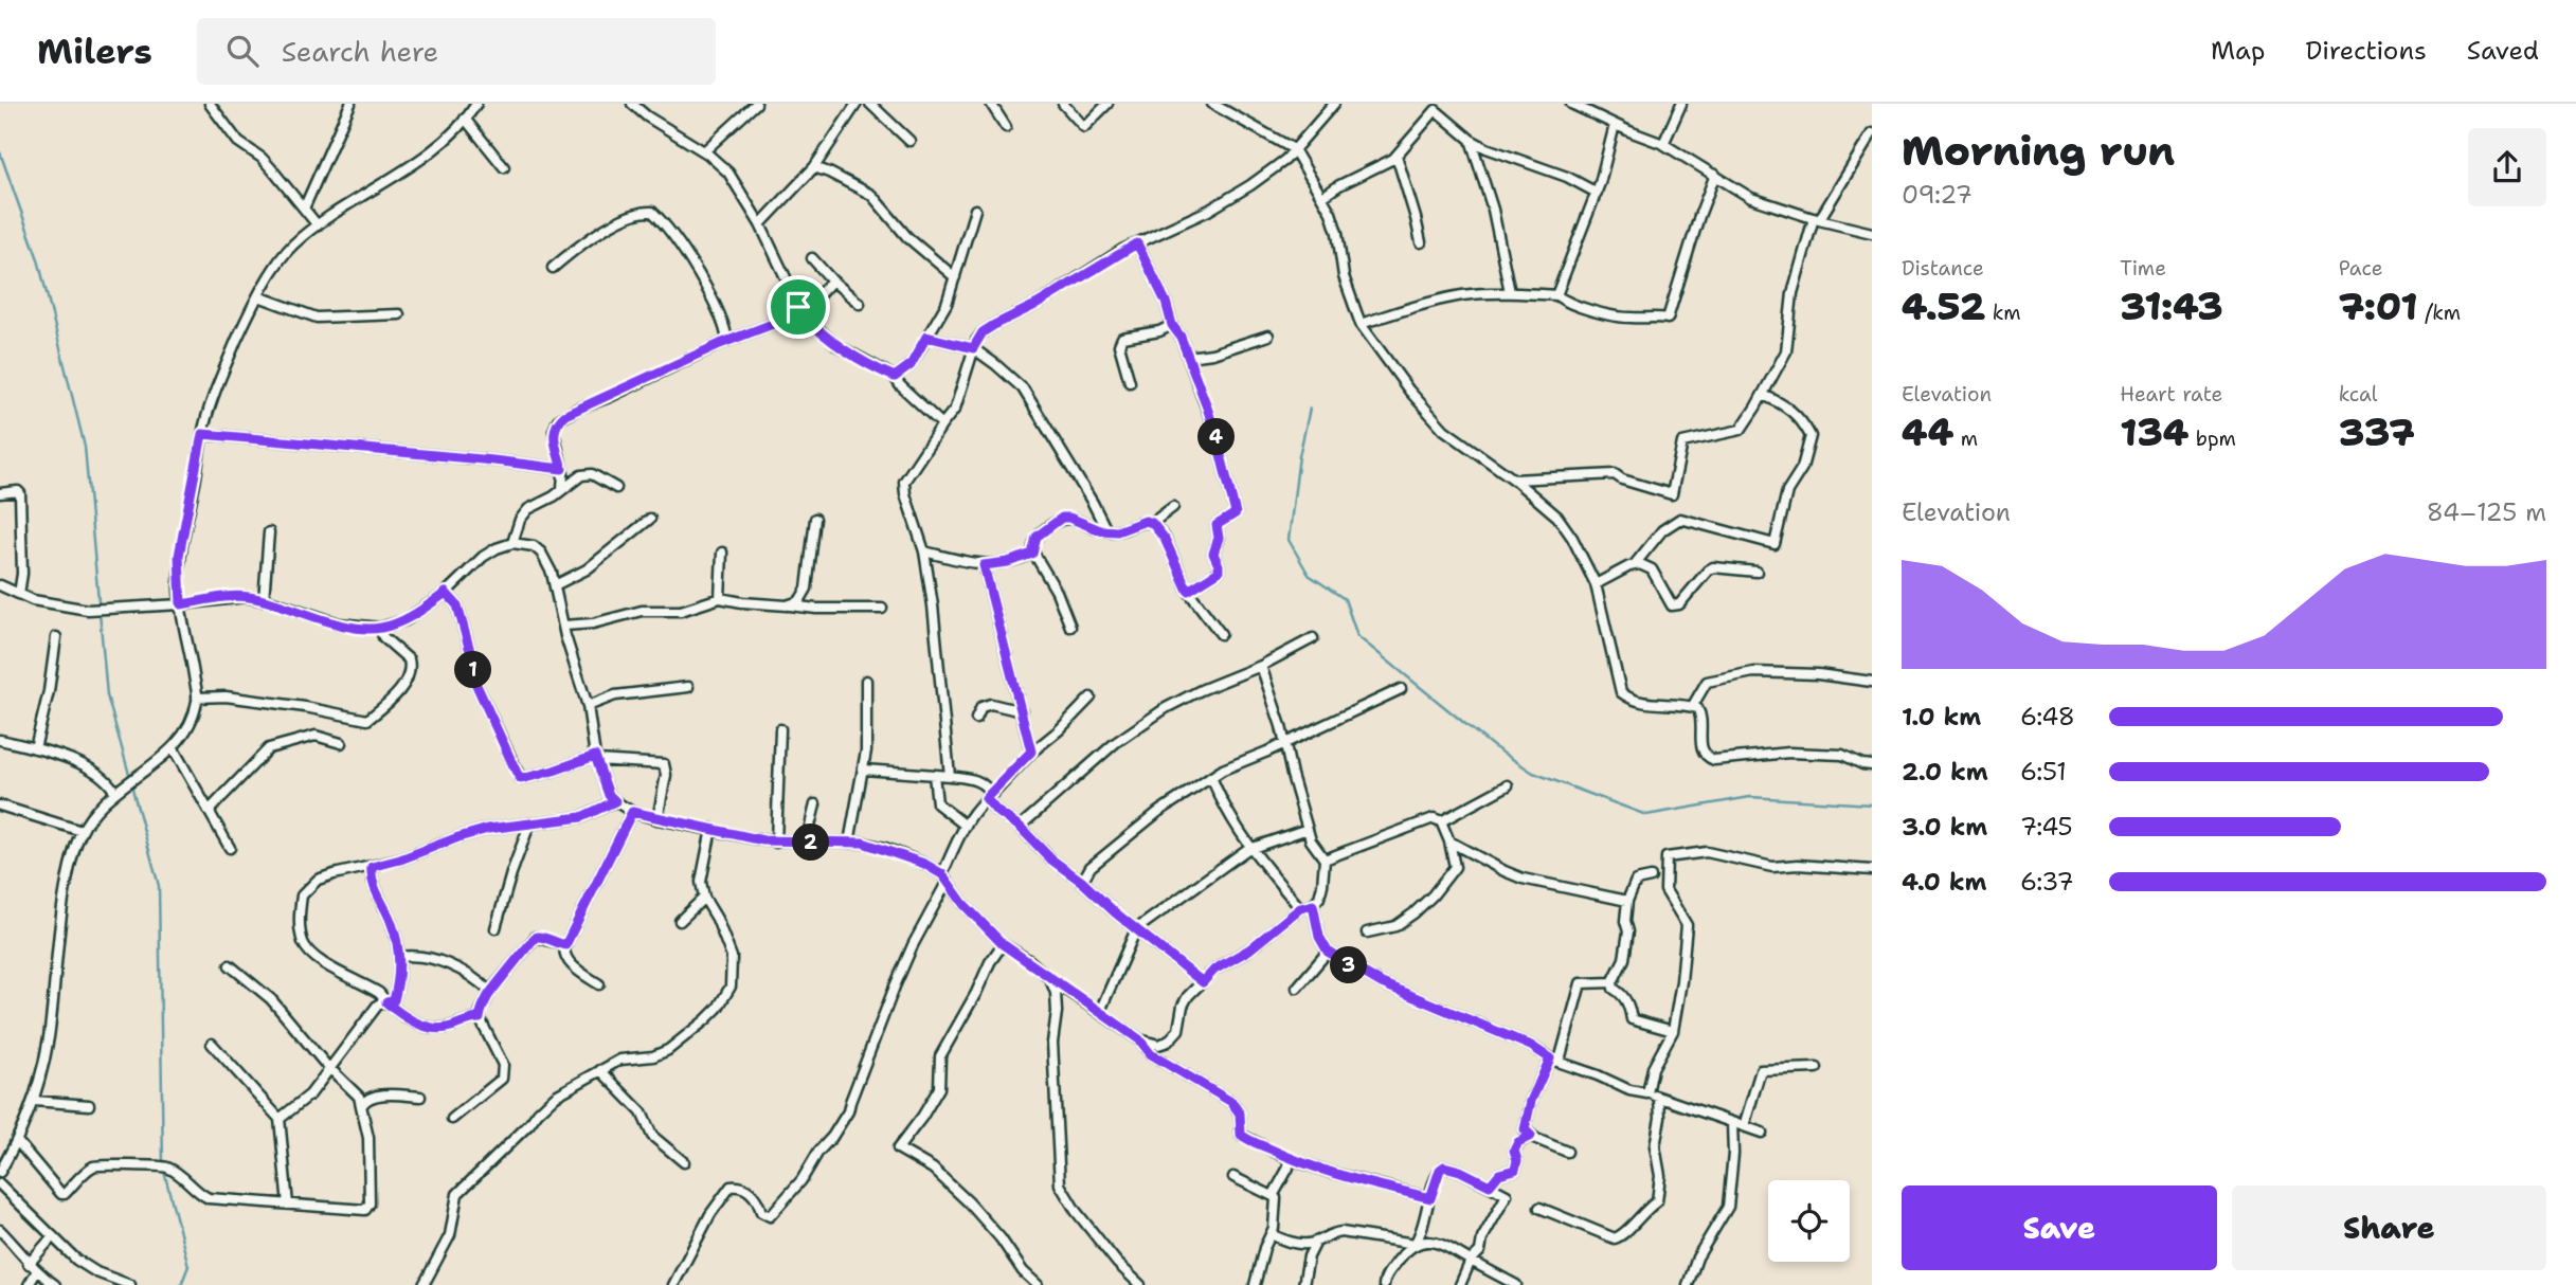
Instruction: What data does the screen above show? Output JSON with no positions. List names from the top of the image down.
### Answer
{
  "page": {
    "header": "Milers",
    "search": "Search here",
    "nav": ["Map", "Directions", "Saved"],
    "heading": ["Morning run", "09:27"],
    "stats": [
      ["Distance", "4.52 km"],
      ["Time", "31:43"],
      ["Pace", "7:01 /km"],
      ["Elevation", "44 m"],
      ["Heart rate", "134 bpm"],
      ["kcal", "337"]
    ],
    "pins": [
      "4",
      "1",
      "2",
      "3"
    ],
    "chart": ["Elevation", "84–125 m"],
    "list": [
      {
        "name": "1.0 km",
        "note": "6:48"
      },
      {
        "name": "2.0 km",
        "note": "6:51"
      },
      {
        "name": "3.0 km",
        "note": "7:45"
      },
      {
        "name": "4.0 km",
        "note": "6:37"
      }
    ],
    "buttons": ["Save", "Share"]
  }
}
